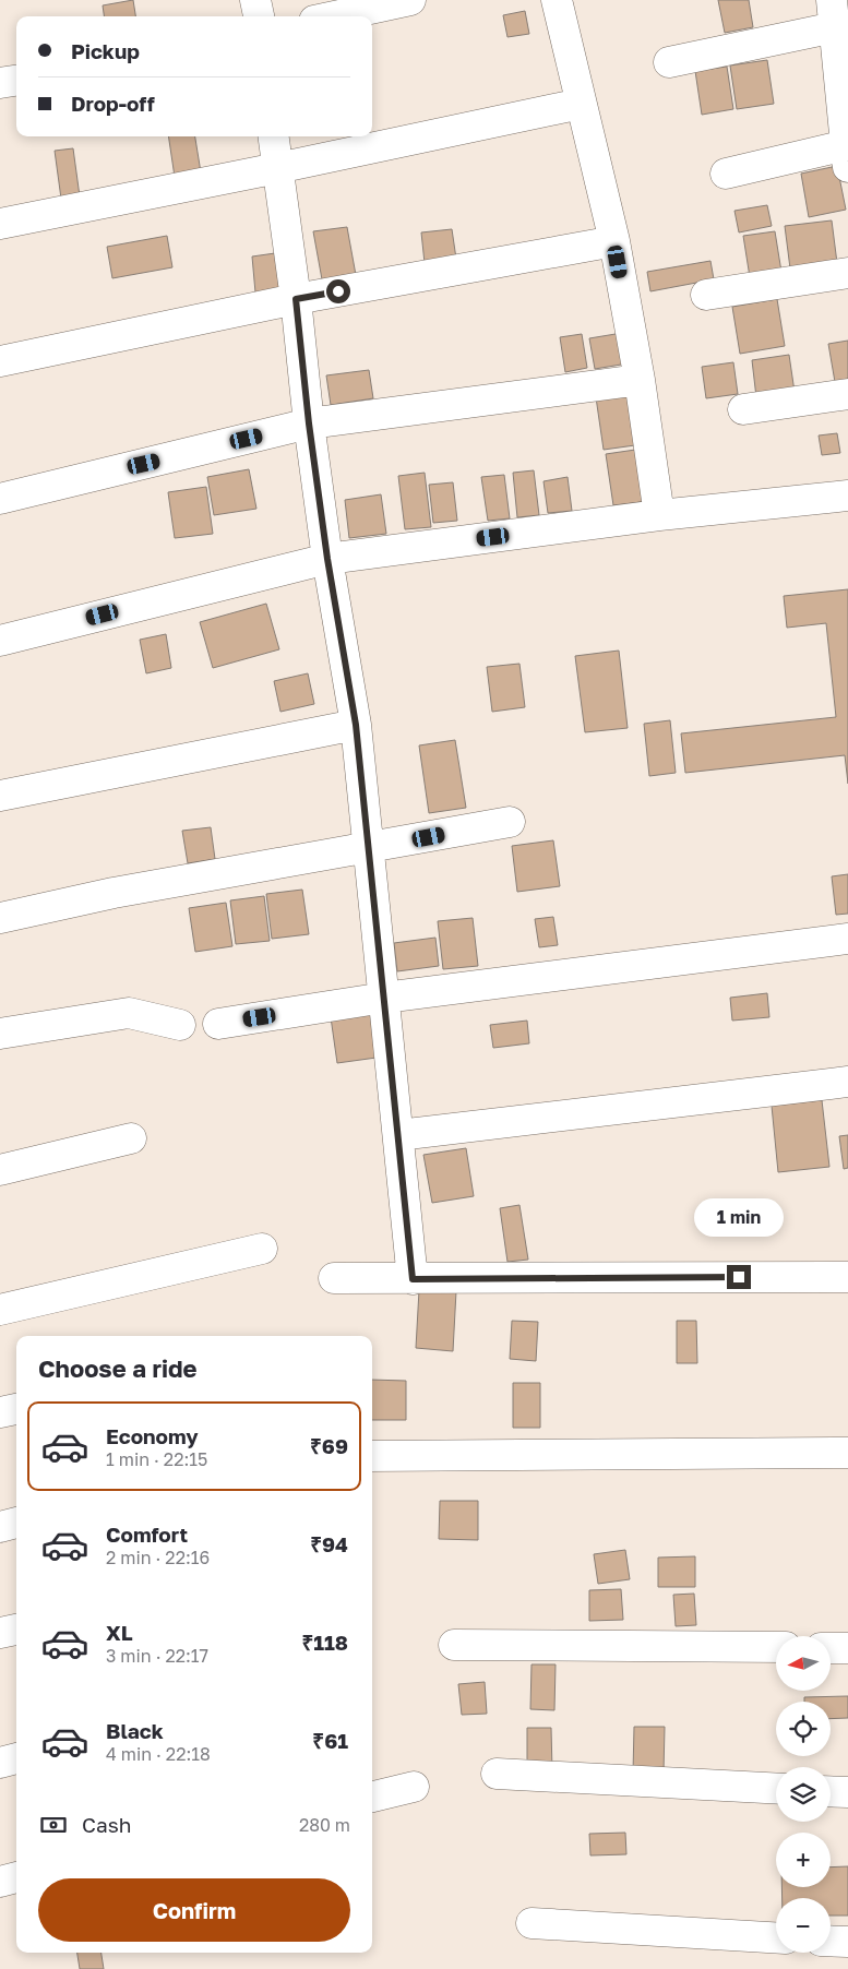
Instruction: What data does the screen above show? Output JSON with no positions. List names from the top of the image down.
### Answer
{
  "north": "left",
  "page": {
    "banner": ["Pickup", "Drop-off"],
    "bubble": "1 min",
    "heading": "Choose a ride",
    "list": [
      {
        "name": "Economy",
        "note": "1 min · 22:15",
        "value": "₹69"
      },
      {
        "name": "Comfort",
        "note": "2 min · 22:16",
        "value": "₹94"
      },
      {
        "name": "XL",
        "note": "3 min · 22:17",
        "value": "₹118"
      },
      {
        "name": "Black",
        "note": "4 min · 22:18",
        "value": "₹61"
      }
    ],
    "map_buttons": ["+", "−"],
    "pay": ["Cash", "280 m"],
    "buttons": "Confirm"
  }
}
